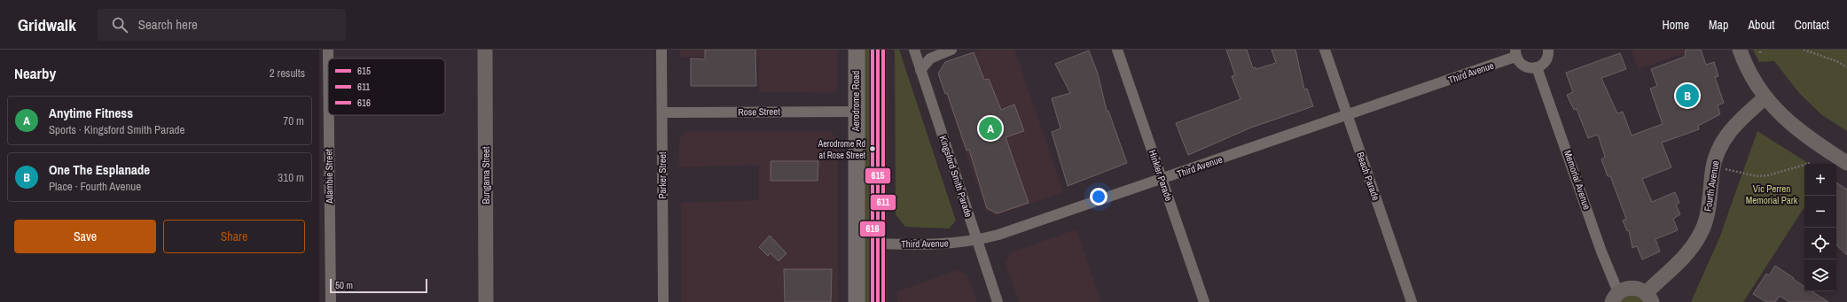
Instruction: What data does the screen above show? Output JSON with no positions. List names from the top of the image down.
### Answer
{
  "streets": {
    "main road": ["Aerodrome Road"],
    "street": [
      "Third Avenue",
      "Rose Street",
      "Bungama Street",
      "Parker Street",
      "Hinkler Parade",
      "Allambie Street",
      "Kingsford Smith Parade",
      "Beach Parade",
      "Memorial Avenue",
      "Fourth Avenue"
    ]
  },
  "crossings": [
    ["Third Avenue", "Hinkler Parade"],
    ["Third Avenue", "Kingsford Smith Parade"],
    ["Third Avenue", "Beach Parade"],
    ["Aerodrome Road", "Rose Street"],
    ["Rose Street", "Parker Street"]
  ],
  "parks": ["Vic Perren Memorial Park"],
  "places": ["Aerodrome Rd at Rose Street"],
  "lines": ["transit line 615", "transit line 611", "transit line 616"],
  "legend": ["615", "611", "616"],
  "scale_bar": "50 m",
  "page": {
    "header": "Gridwalk",
    "search": "Search here",
    "nav": [
      "Home",
      "Map",
      "About",
      "Contact"
    ],
    "heading": ["Nearby", "2 results"],
    "pins": ["B", "A"],
    "list": [
      {
        "mark": "A",
        "name": "Anytime Fitness",
        "note": "Sports · Kingsford Smith Parade",
        "value": "70 m"
      },
      {
        "mark": "B",
        "name": "One The Esplanade",
        "note": "Place · Fourth Avenue",
        "value": "310 m"
      }
    ],
    "map_buttons": ["+", "−"],
    "buttons": ["Save", "Share"],
    "scale": "50 m"
  }
}
